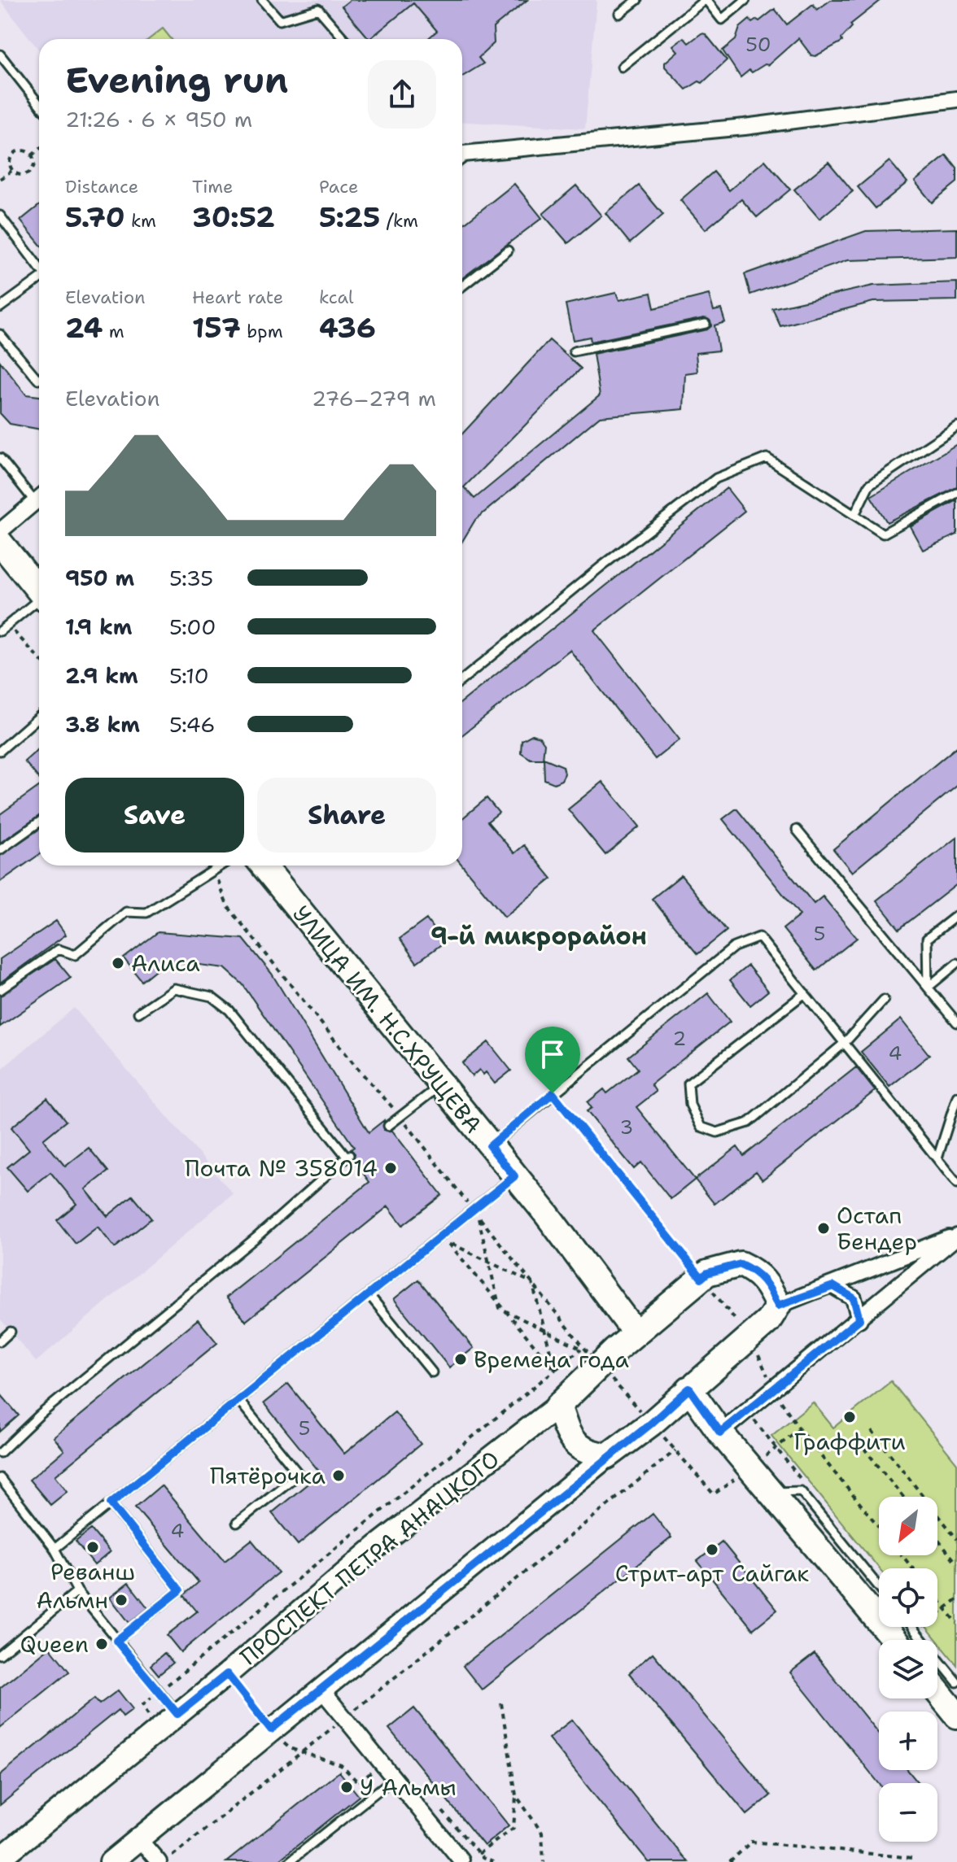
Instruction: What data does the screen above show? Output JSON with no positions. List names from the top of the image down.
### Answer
{
  "streets": {
    "main road": ["УЛИЦА ИМ. Н.С.ХРУЩЕВА", "ПРОСПЕКТ ПЕТРА АНАЦКОГО"]
  },
  "crossings": [
    ["УЛИЦА ИМ. Н.С.ХРУЩЕВА", "ПРОСПЕКТ ПЕТРА АНАЦКОГО"]
  ],
  "districts": ["9-й микрорайон"],
  "places": [
    "Алиса",
    "Почта № 358014",
    "Остап Бендер",
    "Времена года",
    "Граффити",
    "Пятёрочка",
    "Реванш",
    "Стрит-арт Сайгак",
    "Альмн",
    "Queen",
    "У Альмы"
  ],
  "house_numbers": [
    "50",
    "5",
    "2",
    "4",
    "3",
    "5",
    "4"
  ],
  "north": "bottom left",
  "page": {
    "heading": ["Evening run", "21:26 · 6 × 950 m"],
    "stats": [
      ["Distance", "5.70 km"],
      ["Time", "30:52"],
      ["Pace", "5:25 /km"],
      ["Elevation", "24 m"],
      ["Heart rate", "157 bpm"],
      ["kcal", "436"]
    ],
    "chart": ["Elevation", "276–279 m"],
    "list": [
      {
        "name": "950 m",
        "note": "5:35"
      },
      {
        "name": "1.9 km",
        "note": "5:00"
      },
      {
        "name": "2.9 km",
        "note": "5:10"
      },
      {
        "name": "3.8 km",
        "note": "5:46"
      }
    ],
    "buttons": ["Save", "Share"],
    "map_buttons": ["+", "−"]
  }
}
